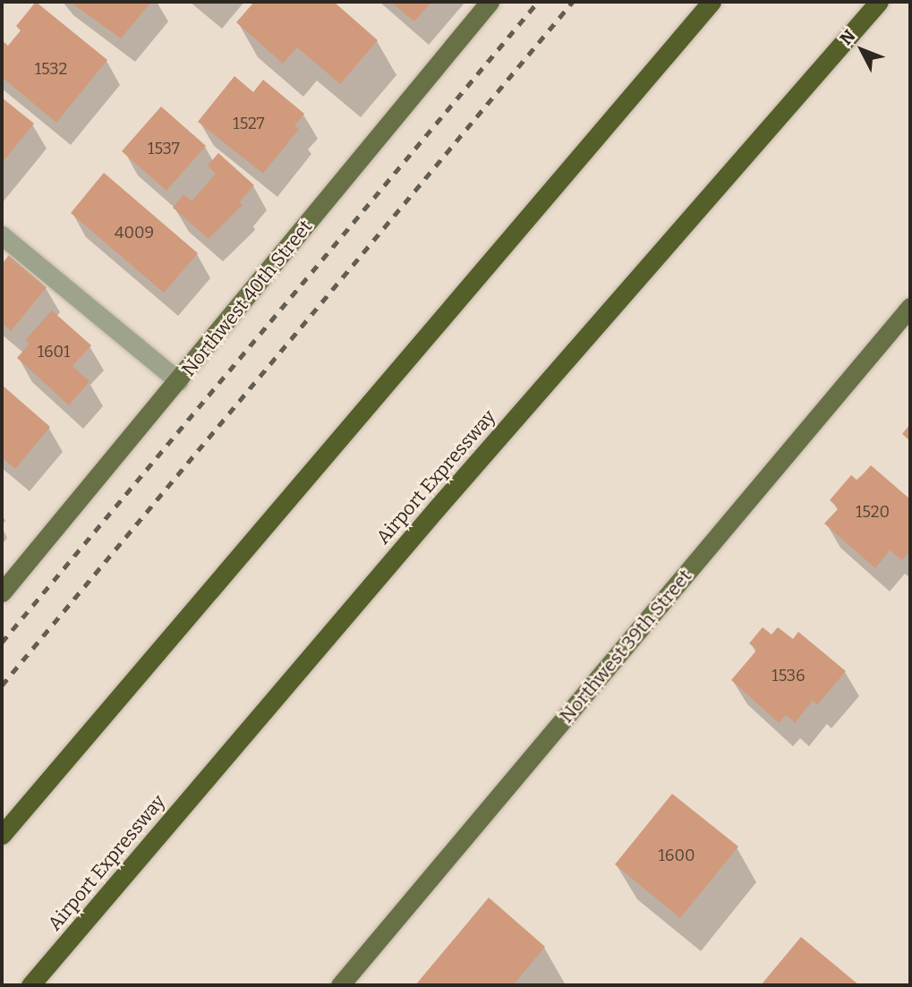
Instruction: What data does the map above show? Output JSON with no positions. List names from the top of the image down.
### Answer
{
  "streets": {
    "highway": ["Airport Expressway"],
    "main road": ["Northwest 40th Street", "Northwest 39th Street"]
  },
  "house_numbers": [
    "1532",
    "1527",
    "1537",
    "4009",
    "1601",
    "1520",
    "1536",
    "1600"
  ],
  "north": "top left"
}
